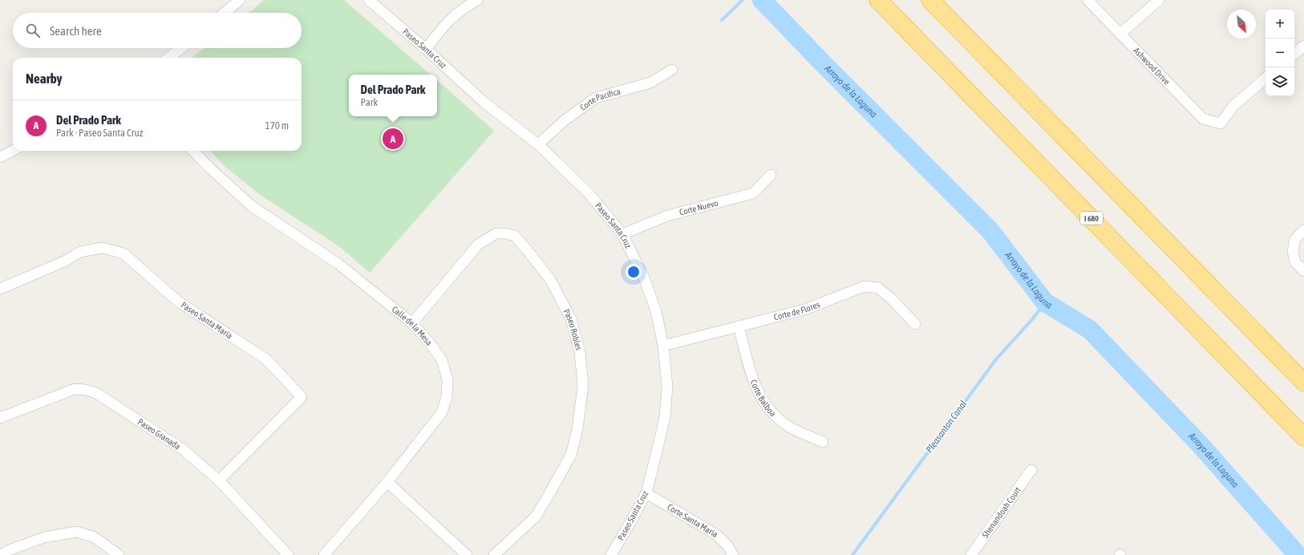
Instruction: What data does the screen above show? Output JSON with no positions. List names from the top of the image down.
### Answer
{
  "streets": {
    "highway": ["I 680"],
    "street": [
      "Paseo Santa Cruz",
      "Ashwood Drive",
      "Corte Pacifica",
      "Corte Nuevo",
      "Corte de Flores",
      "Paseo Santa Maria",
      "Calle de la Mesa",
      "Paseo Robles",
      "Corte Balboa",
      "Paseo Granada",
      "Shenandoah Court",
      "Corte Santa Maria"
    ]
  },
  "crossings": [
    ["Paseo Santa Cruz", "Corte Pacifica"],
    ["Paseo Santa Cruz", "Corte Nuevo"],
    ["Paseo Santa Cruz", "Corte de Flores"],
    ["Paseo Santa Cruz", "Corte Santa Maria"],
    ["Corte de Flores", "Corte Balboa"],
    ["Paseo Santa Maria", "Paseo Granada"],
    ["Calle de la Mesa", "Paseo Robles"]
  ],
  "water": ["Arroyo de la Laguna", "Pleasanton Canal"],
  "north": "bottom right",
  "page": {
    "map_buttons": ["+", "−"],
    "search": "Search here",
    "heading": "Nearby",
    "popup": ["Del Prado Park", "Park"],
    "list": [
      {
        "mark": "A",
        "name": "Del Prado Park",
        "note": "Park · Paseo Santa Cruz",
        "value": "170 m"
      }
    ],
    "pins": "A"
  }
}
